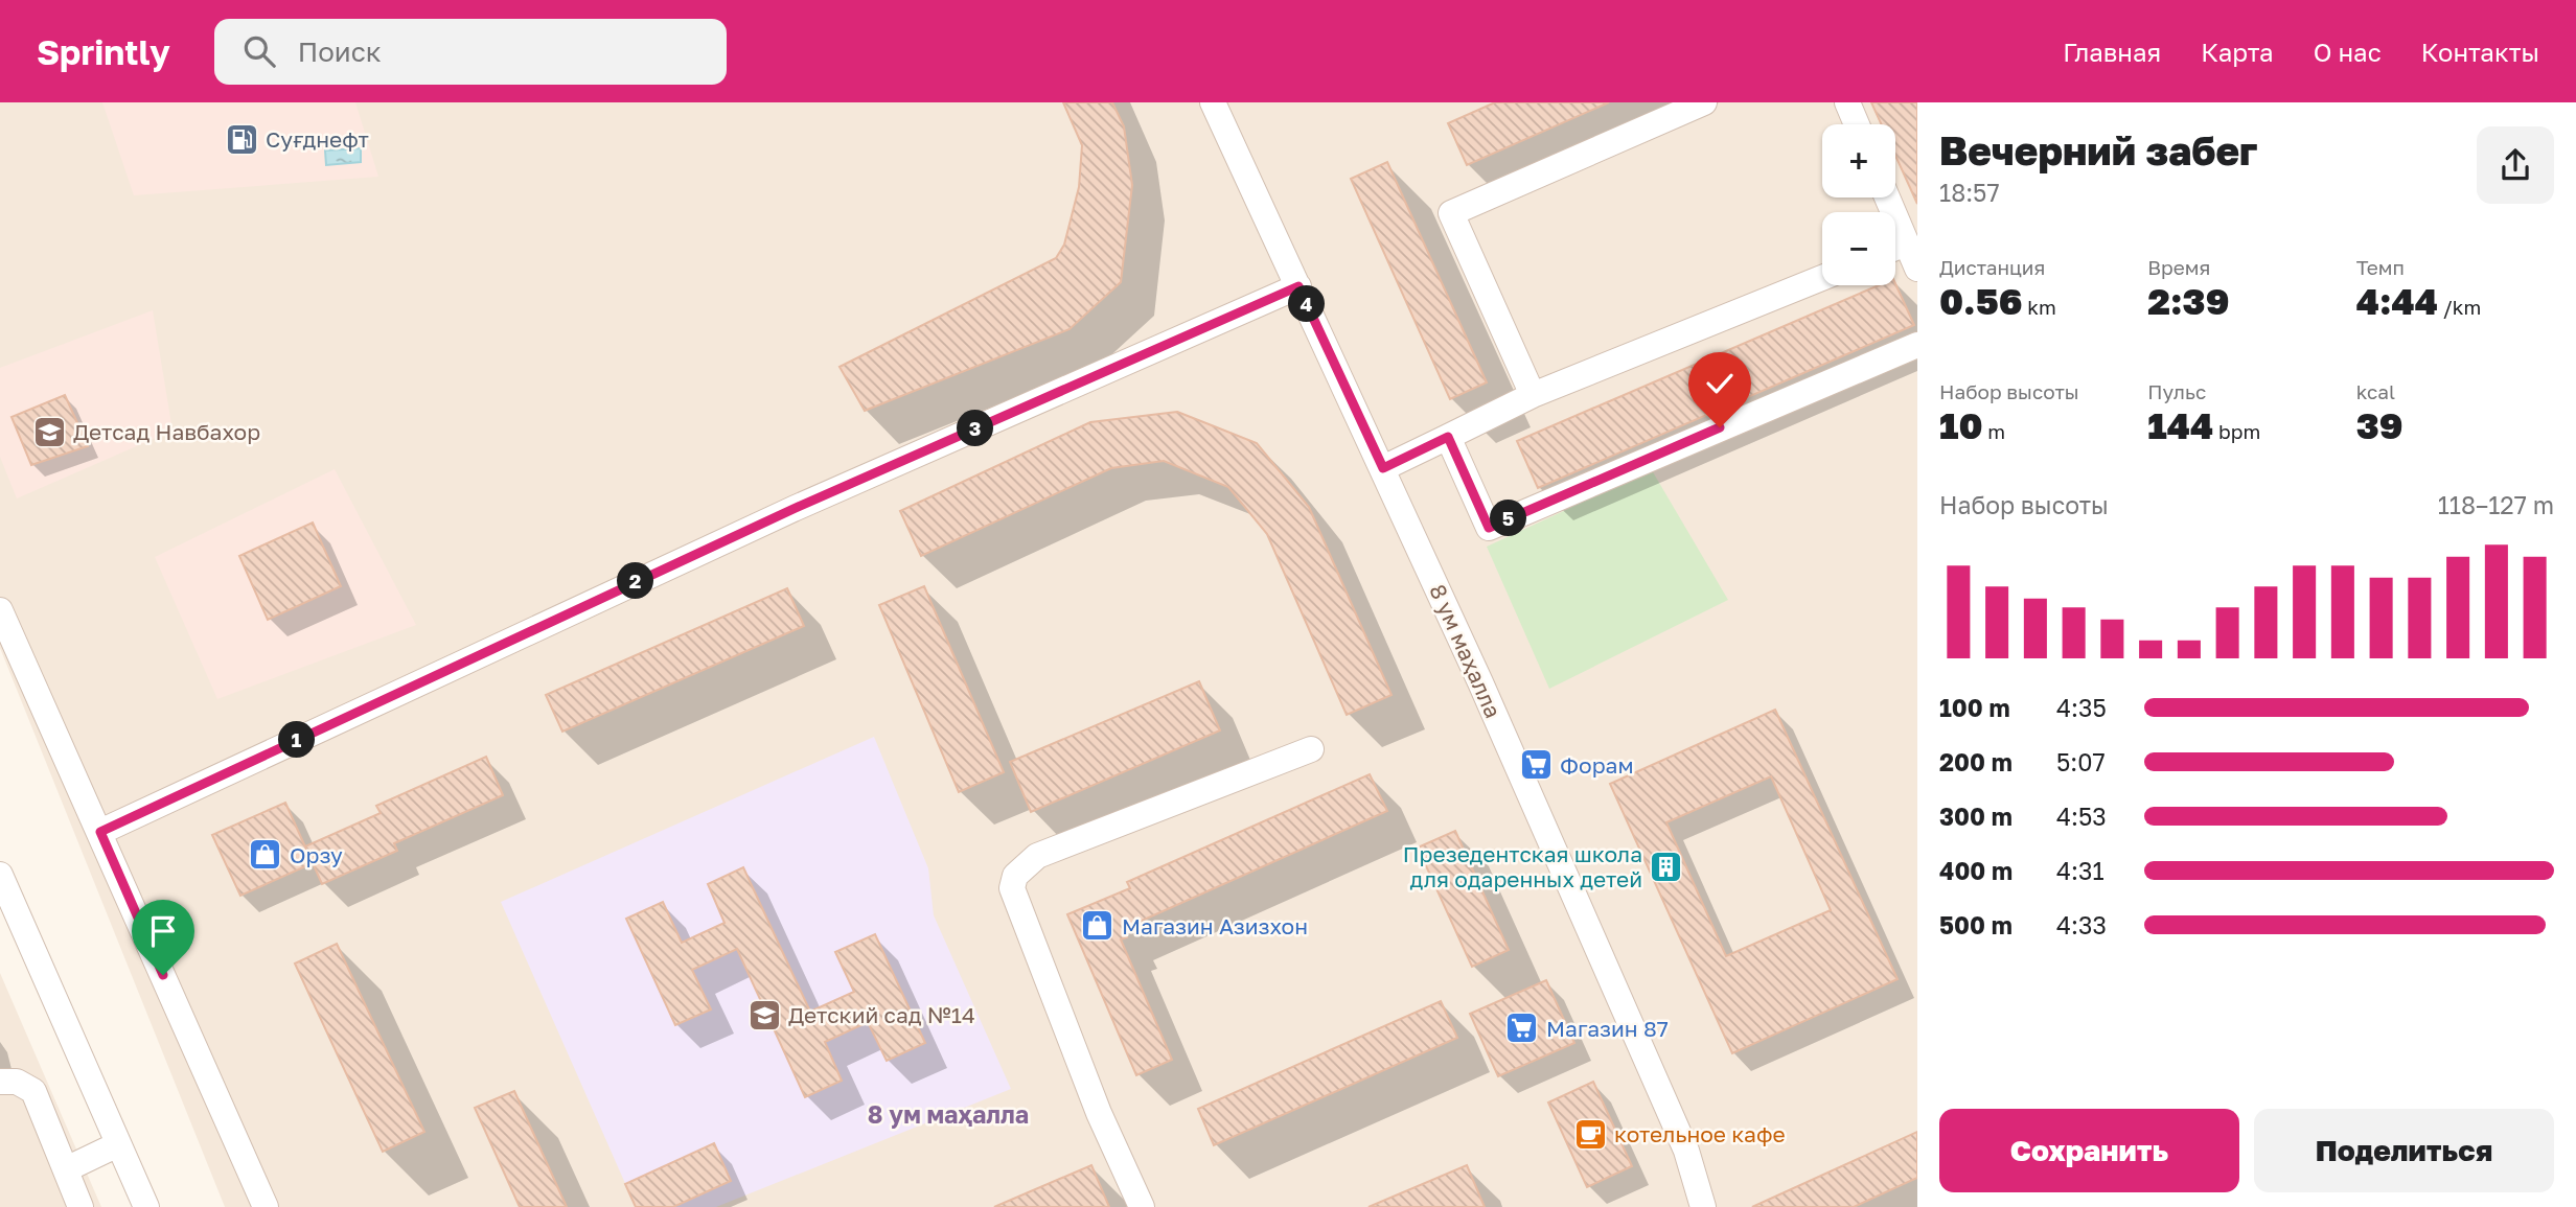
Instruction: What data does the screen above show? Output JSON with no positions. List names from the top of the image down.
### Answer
{
  "streets": {
    "street": ["8 ум маҳалла"]
  },
  "districts": ["8 ум маҳалла"],
  "places": {
    "fuel station": ["Суғднефт"],
    "school or university": ["Детсад Навбахор", "Детский сад №14"],
    "supermarket": ["Форам", "Магазин 87"],
    "shop": ["Орзу", "Магазин Азизхон"],
    "building": ["Презедентская школа для одаренных детей"],
    "cafe": ["котельное кафе"]
  },
  "page": {
    "header": "Sprintly",
    "search": "Поиск",
    "nav": [
      "Главная",
      "Карта",
      "О нас",
      "Контакты"
    ],
    "heading": ["Вечерний забег", "18:57"],
    "map_buttons": ["+", "−"],
    "stats": [
      ["Дистанция", "0.56 km"],
      ["Время", "2:39"],
      ["Темп", "4:44 /km"],
      ["Набор высоты", "10 m"],
      ["Пульс", "144 bpm"],
      ["kcal", "39"]
    ],
    "pins": [
      "4",
      "3",
      "5",
      "2",
      "1"
    ],
    "chart": ["Набор высоты", "118–127 m"],
    "list": [
      {
        "name": "100 m",
        "note": "4:35"
      },
      {
        "name": "200 m",
        "note": "5:07"
      },
      {
        "name": "300 m",
        "note": "4:53"
      },
      {
        "name": "400 m",
        "note": "4:31"
      },
      {
        "name": "500 m",
        "note": "4:33"
      }
    ],
    "buttons": ["Сохранить", "Поделиться"]
  }
}
